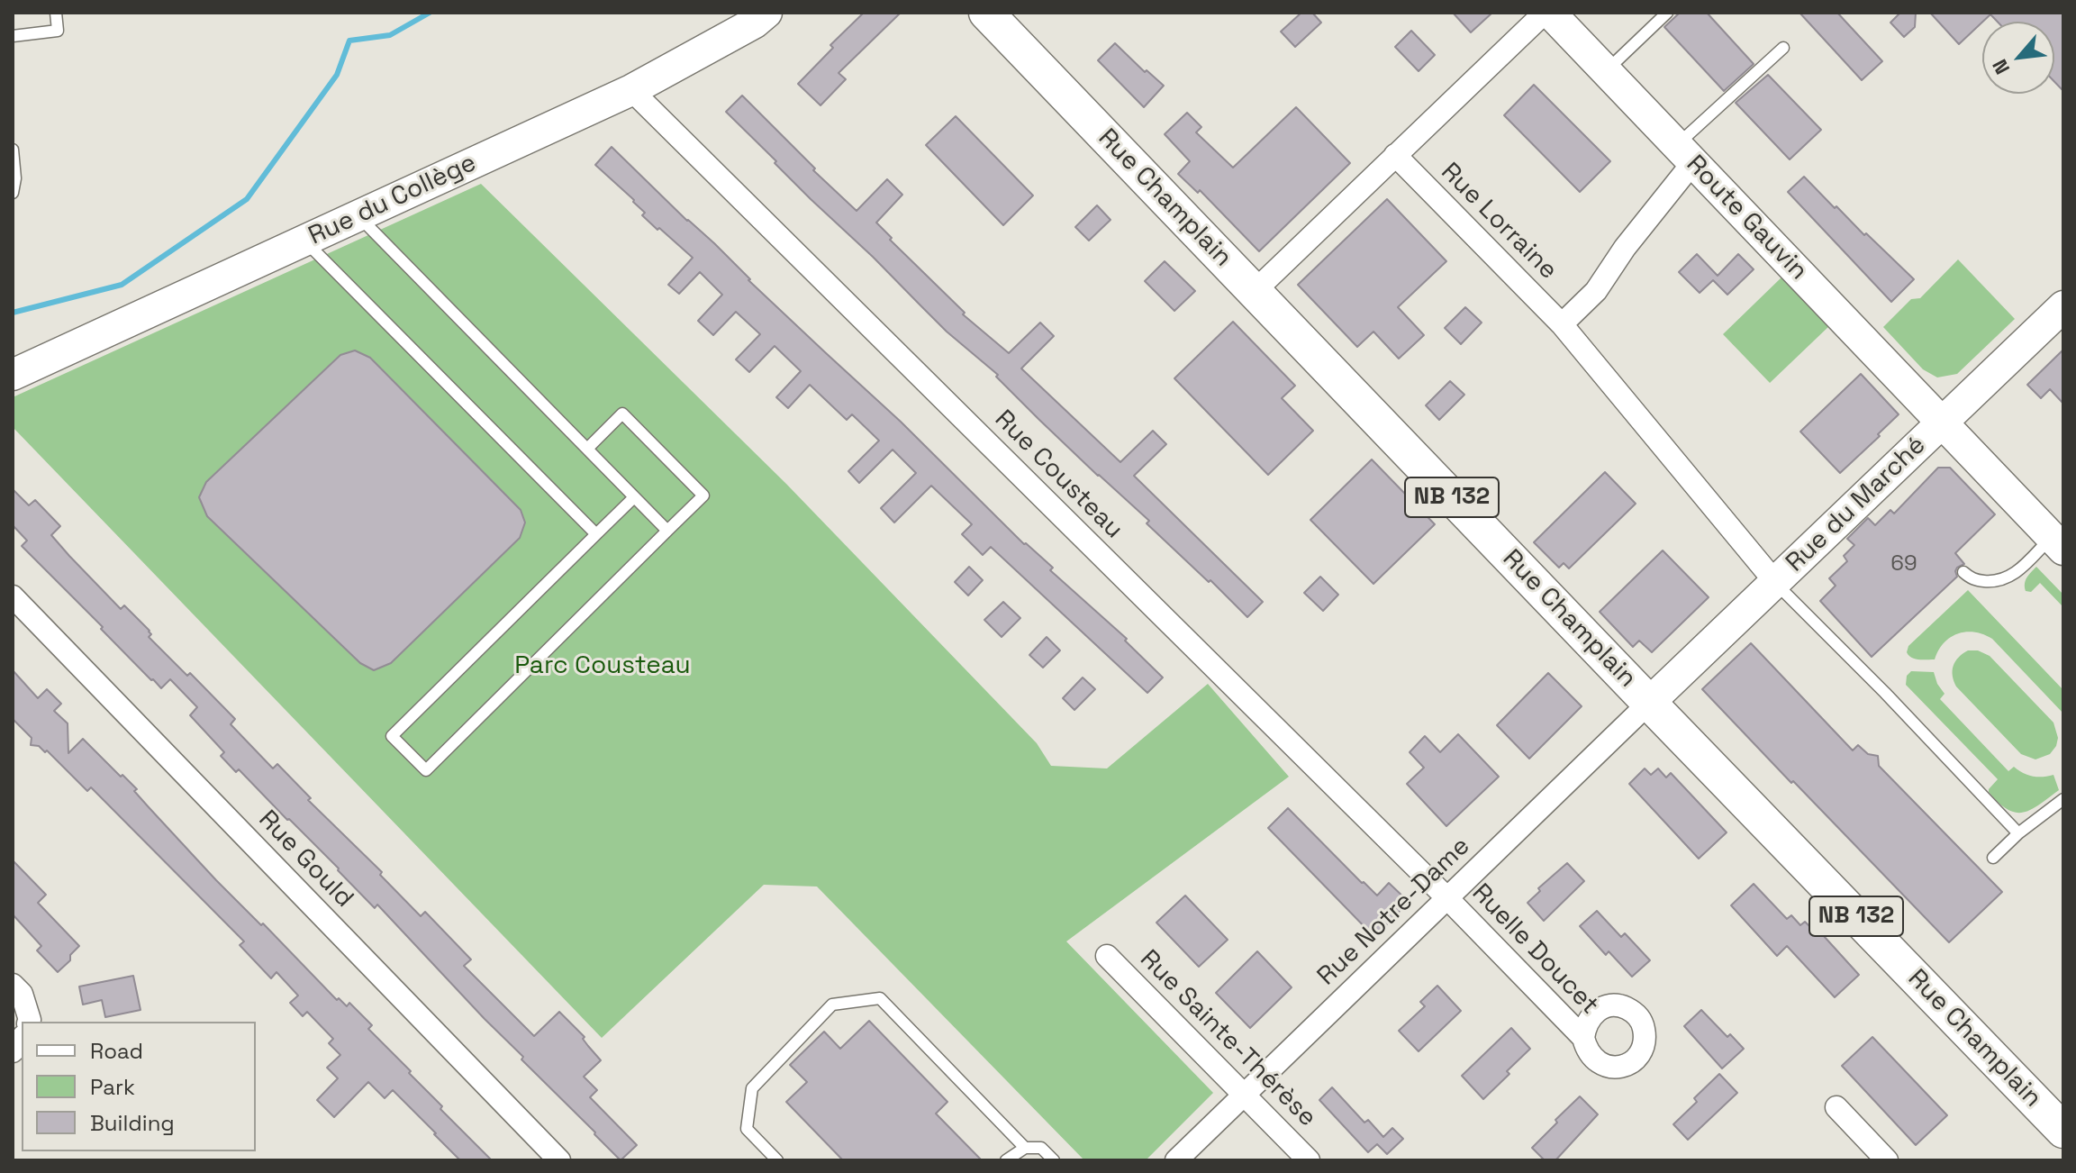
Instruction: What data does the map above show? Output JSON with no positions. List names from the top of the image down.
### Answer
{
  "streets": {
    "main road": ["Rue Champlain", "NB 132"],
    "street": [
      "Rue du Collège",
      "Route Gauvin",
      "Rue Lorraine",
      "Rue Cousteau",
      "Rue du Marché",
      "Rue Gould",
      "Rue Notre-Dame",
      "Ruelle Doucet",
      "Rue Sainte-Thérèse"
    ]
  },
  "crossings": [
    ["Rue Champlain", "Rue du Marché"],
    ["Rue Champlain", "Rue Notre-Dame"],
    ["Rue du Collège", "Rue Cousteau"],
    ["Route Gauvin", "Rue du Marché"],
    ["Rue Lorraine", "Rue du Marché"],
    ["Rue Cousteau", "Rue Notre-Dame"],
    ["Rue Cousteau", "Ruelle Doucet"],
    ["Rue du Marché", "Rue Notre-Dame"],
    ["Rue Notre-Dame", "Ruelle Doucet"],
    ["Rue Notre-Dame", "Rue Sainte-Thérèse"]
  ],
  "parks": ["Parc Cousteau"],
  "house_numbers": ["69"],
  "legend": ["Road", "Park", "Building"],
  "north": "bottom left"
}
